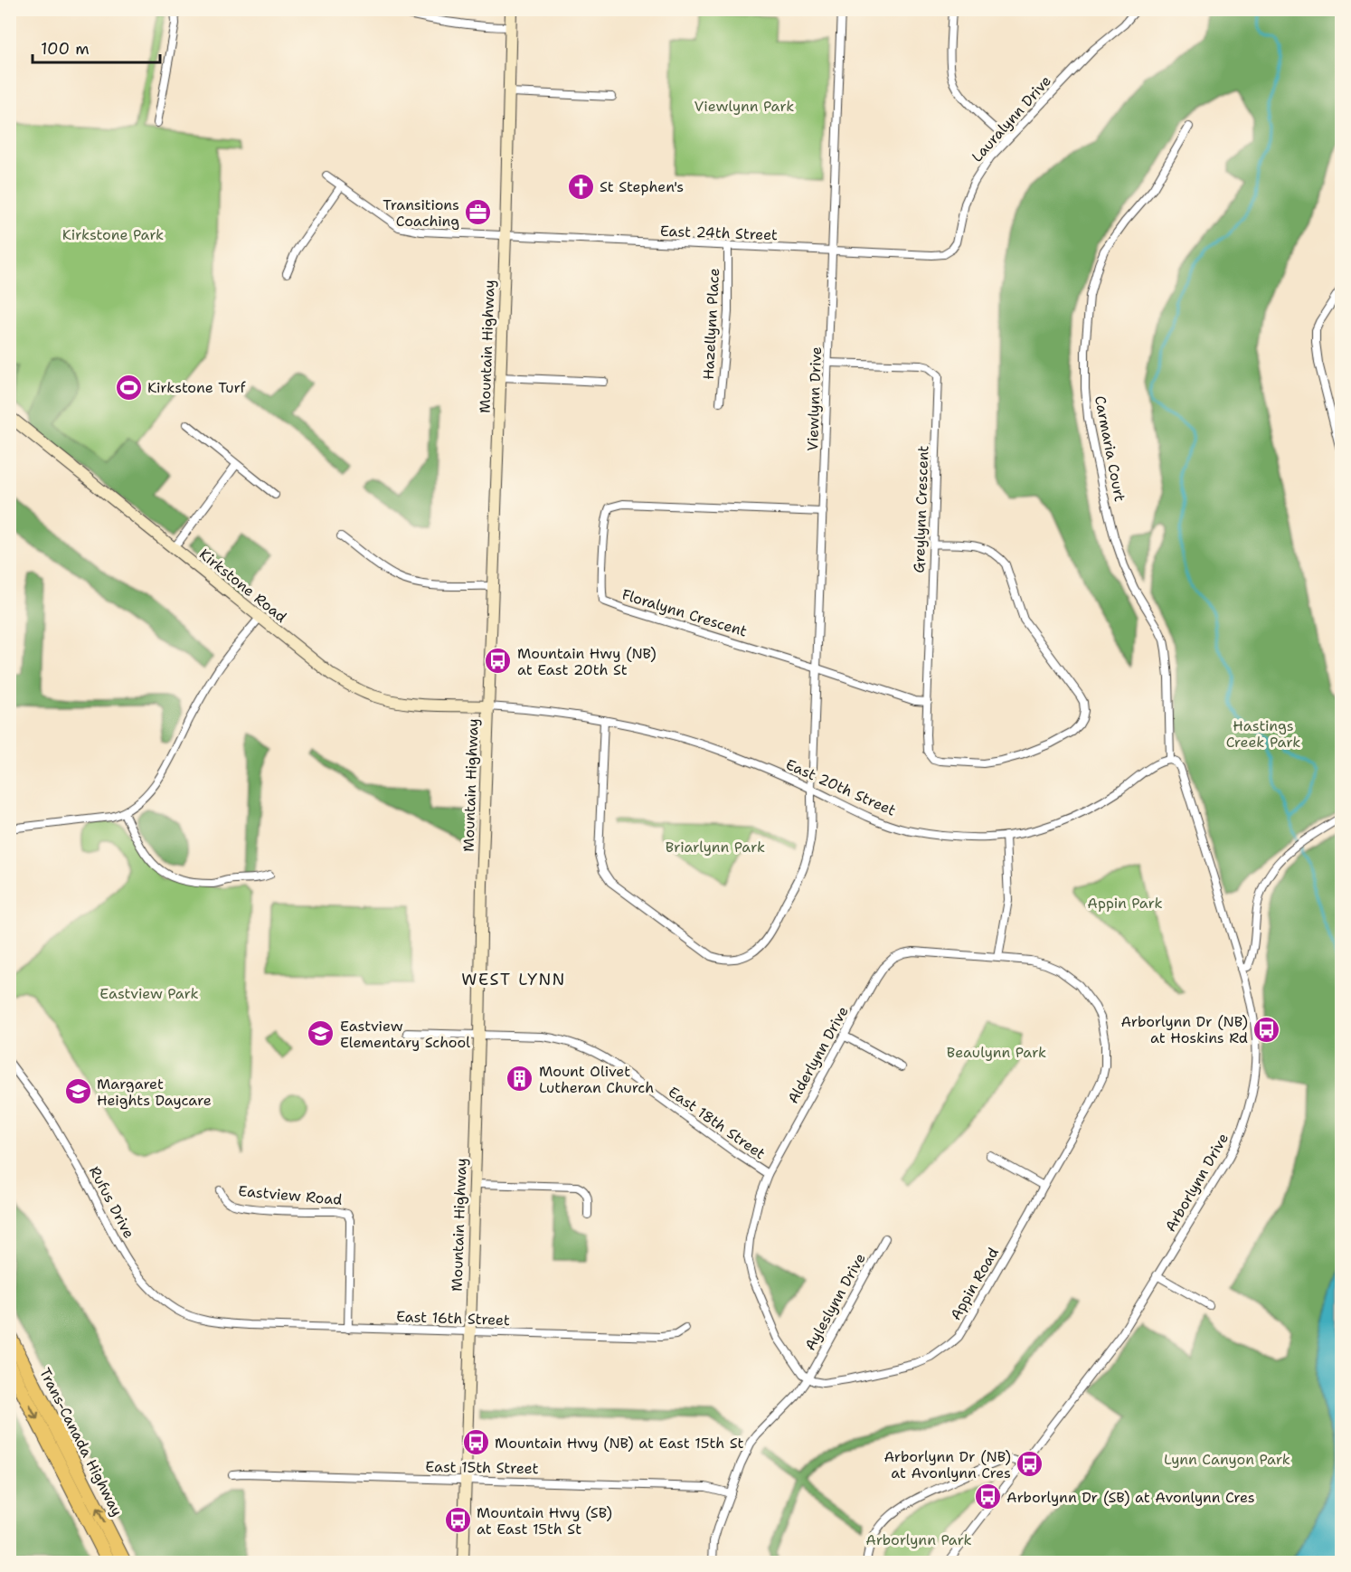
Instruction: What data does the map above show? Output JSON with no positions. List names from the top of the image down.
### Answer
{
  "streets": {
    "highway": ["Trans-Canada Highway"],
    "main road": ["Mountain Highway", "Kirkstone Road"],
    "street": [
      "Lauralynn Drive",
      "East 24th Street",
      "Hazellynn Place",
      "Viewlynn Drive",
      "Carmaria Court",
      "Greylynn Crescent",
      "Floralynn Crescent",
      "East 20th Street",
      "Alderlynn Drive",
      "East 18th Street",
      "Arborlynn Drive",
      "Eastview Road",
      "Rufus Drive",
      "Appin Road",
      "Ayleslynn Drive",
      "East 16th Street",
      "East 15th Street"
    ]
  },
  "crossings": [
    ["Lauralynn Drive", "East 24th Street"],
    ["East 24th Street", "Hazellynn Place"],
    ["East 24th Street", "Mountain Highway"],
    ["East 24th Street", "Viewlynn Drive"],
    ["Mountain Highway", "Kirkstone Road"],
    ["Mountain Highway", "East 20th Street"],
    ["Mountain Highway", "East 18th Street"],
    ["Mountain Highway", "East 16th Street"],
    ["Mountain Highway", "East 15th Street"],
    ["Viewlynn Drive", "Greylynn Crescent"],
    ["Viewlynn Drive", "Floralynn Crescent"],
    ["Viewlynn Drive", "East 20th Street"],
    ["Carmaria Court", "East 20th Street"],
    ["Carmaria Court", "Arborlynn Drive"],
    ["Greylynn Crescent", "Floralynn Crescent"],
    ["Kirkstone Road", "East 20th Street"],
    ["East 20th Street", "Arborlynn Drive"],
    ["Alderlynn Drive", "East 18th Street"],
    ["Alderlynn Drive", "Appin Road"],
    ["Alderlynn Drive", "Ayleslynn Drive"],
    ["Eastview Road", "East 16th Street"],
    ["Rufus Drive", "East 16th Street"],
    ["Appin Road", "Ayleslynn Drive"]
  ],
  "districts": ["WEST LYNN"],
  "parks": [
    "Viewlynn Park",
    "Kirkstone Park",
    "Hastings Creek Park",
    "Briarlynn Park",
    "Appin Park",
    "Eastview Park",
    "Beaulynn Park",
    "Lynn Canyon Park",
    "Arborlynn Park"
  ],
  "places": {
    "church": ["St Stephen's"],
    "office": ["Transitions Coaching"],
    "sports": ["Kirkstone Turf"],
    "bus stop": [
      "Mountain Hwy (NB) at East 20th St",
      "Arborlynn Dr (NB) at Hoskins Rd",
      "Mountain Hwy (NB) at East 15th St",
      "Arborlynn Dr (NB) at Avonlynn Cres",
      "Arborlynn Dr (SB) at Avonlynn Cres",
      "Mountain Hwy (SB) at East 15th St"
    ],
    "school or university": ["Eastview Elementary School", "Margaret Heights Daycare"],
    "building": ["Mount Olivet Lutheran Church"]
  },
  "scale_bar": "100 m"
}
